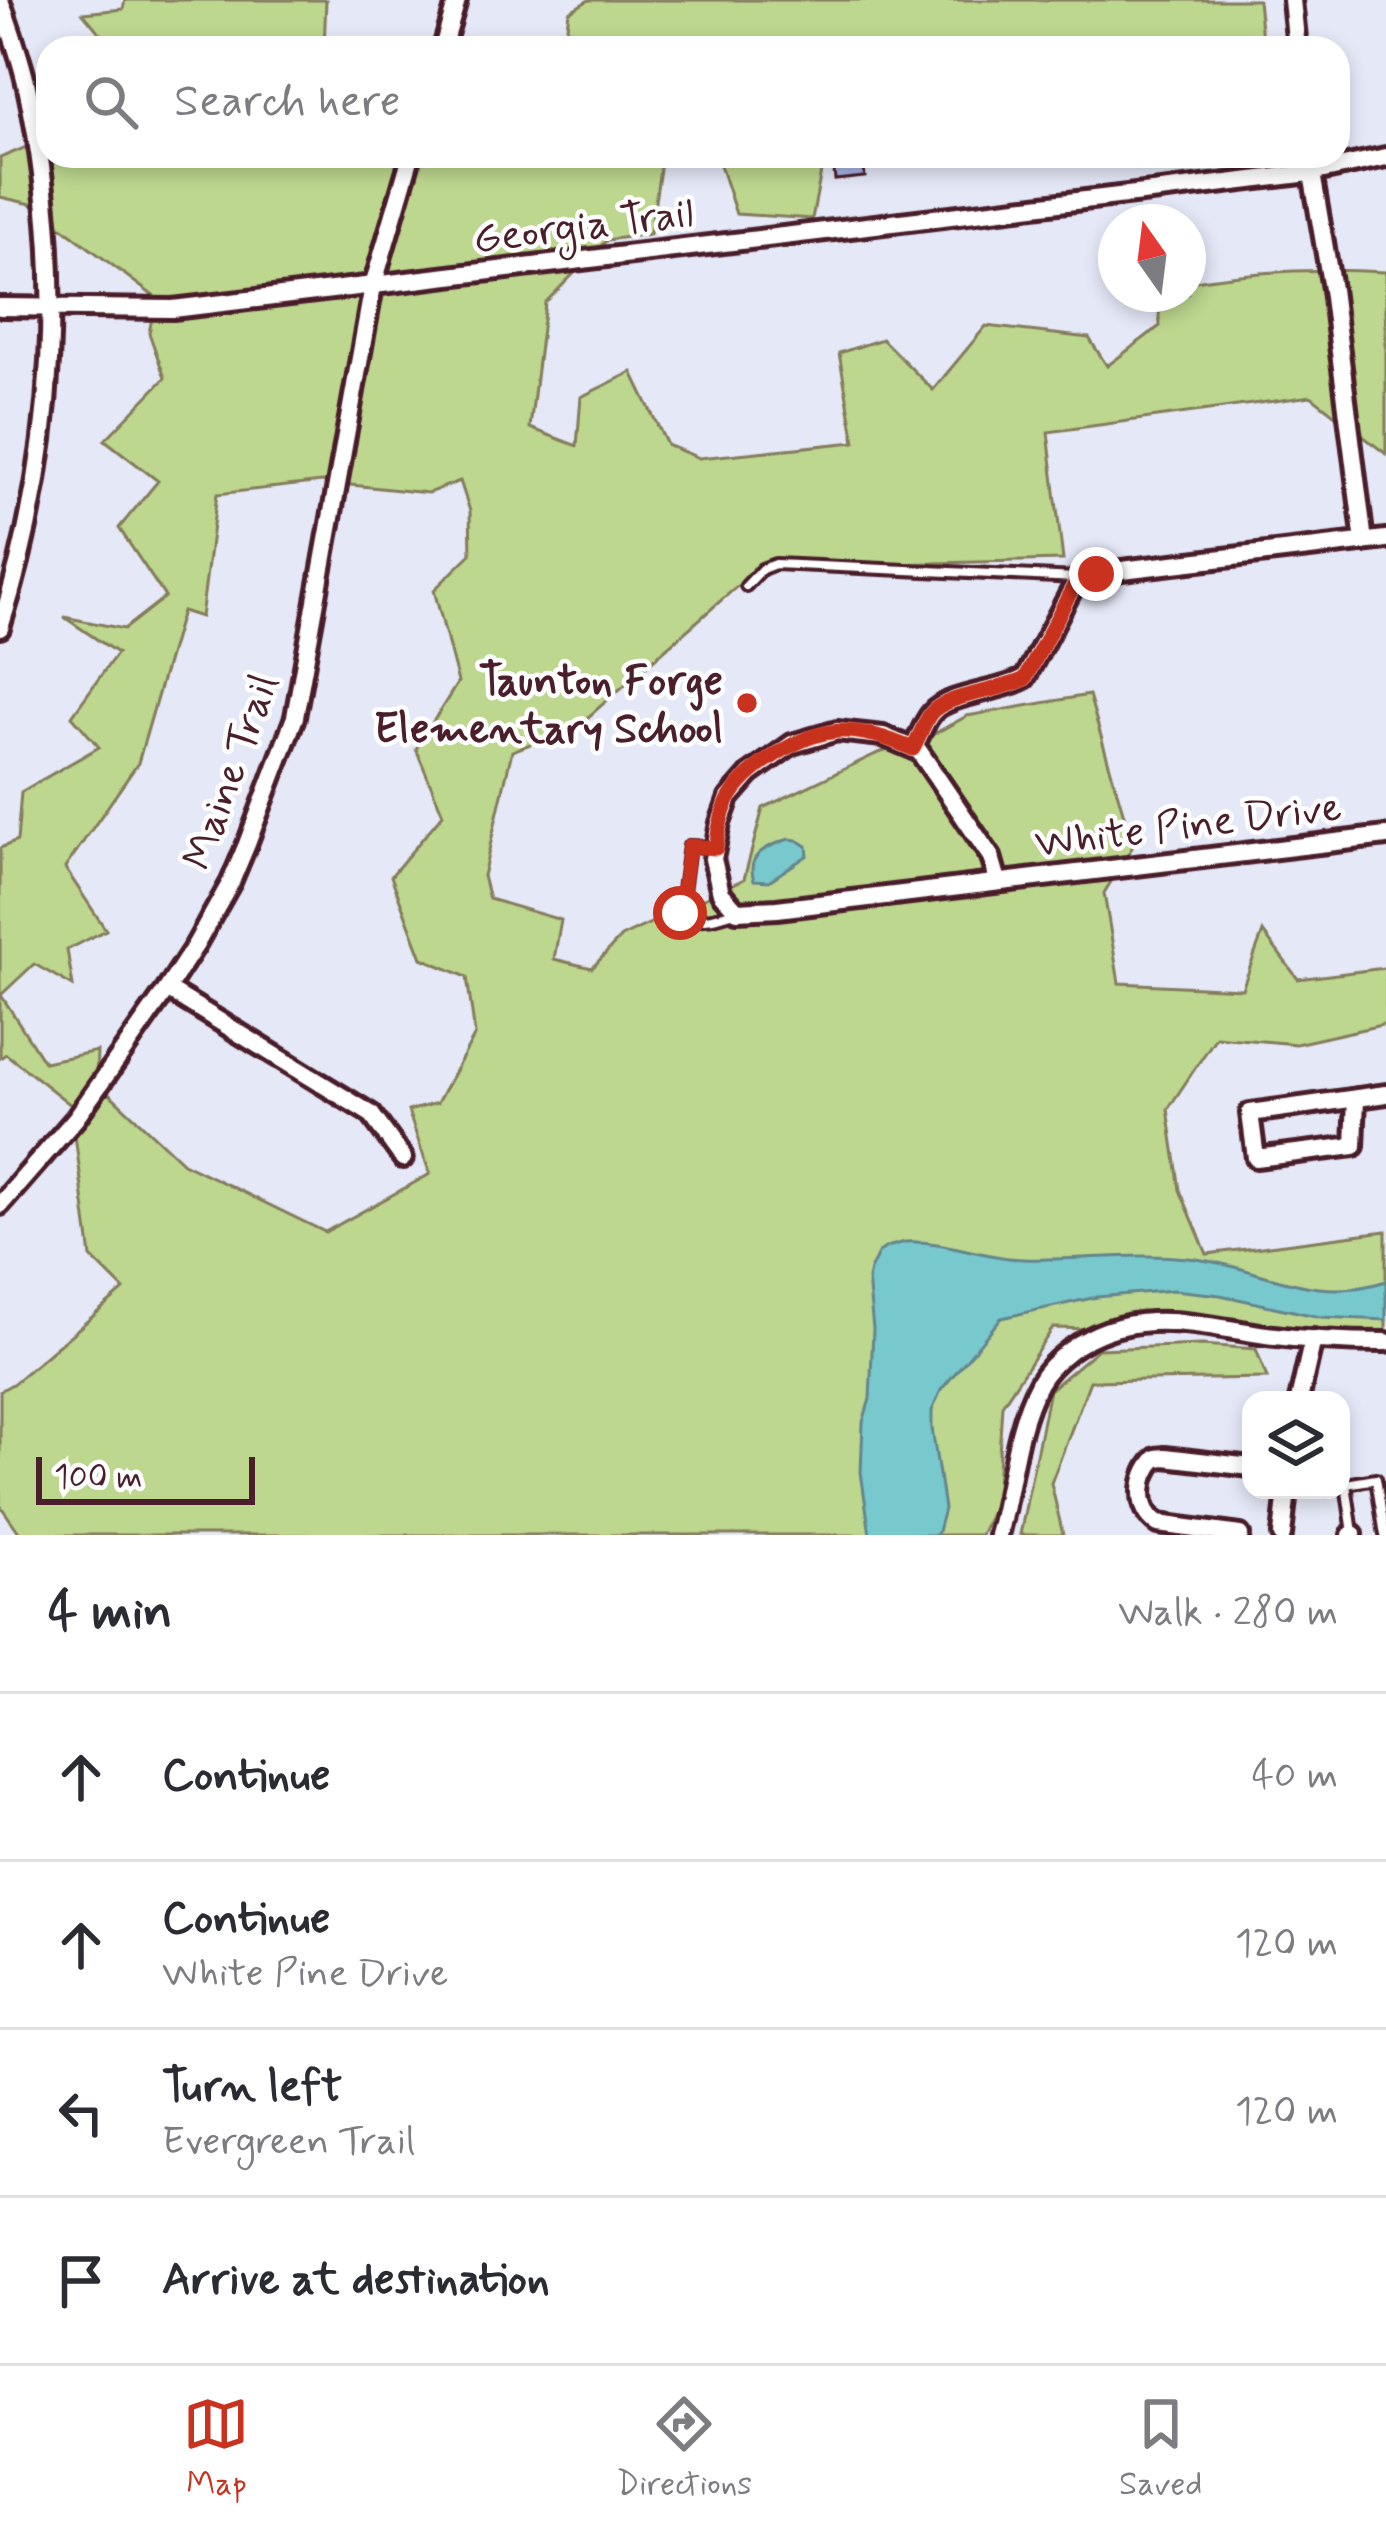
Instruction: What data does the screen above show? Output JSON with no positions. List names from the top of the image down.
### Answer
{
  "streets": {
    "street": ["Georgia Trail", "Maine Trail", "White Pine Drive"]
  },
  "crossings": [
    ["Georgia Trail", "Maine Trail"]
  ],
  "places": ["Taunton Forge Elementary School"],
  "scale_bar": "100 m",
  "north": "top",
  "page": {
    "search": "Search here",
    "scale": "100 m",
    "heading": ["4 min", "Walk · 280 m"],
    "list": [
      ["Continue", "40 m"],
      ["Continue", "White Pine Drive", "120 m"],
      ["Turn left", "Evergreen Trail", "120 m"],
      "Arrive at destination"
    ],
    "nav": ["Map", "Directions", "Saved"]
  }
}
